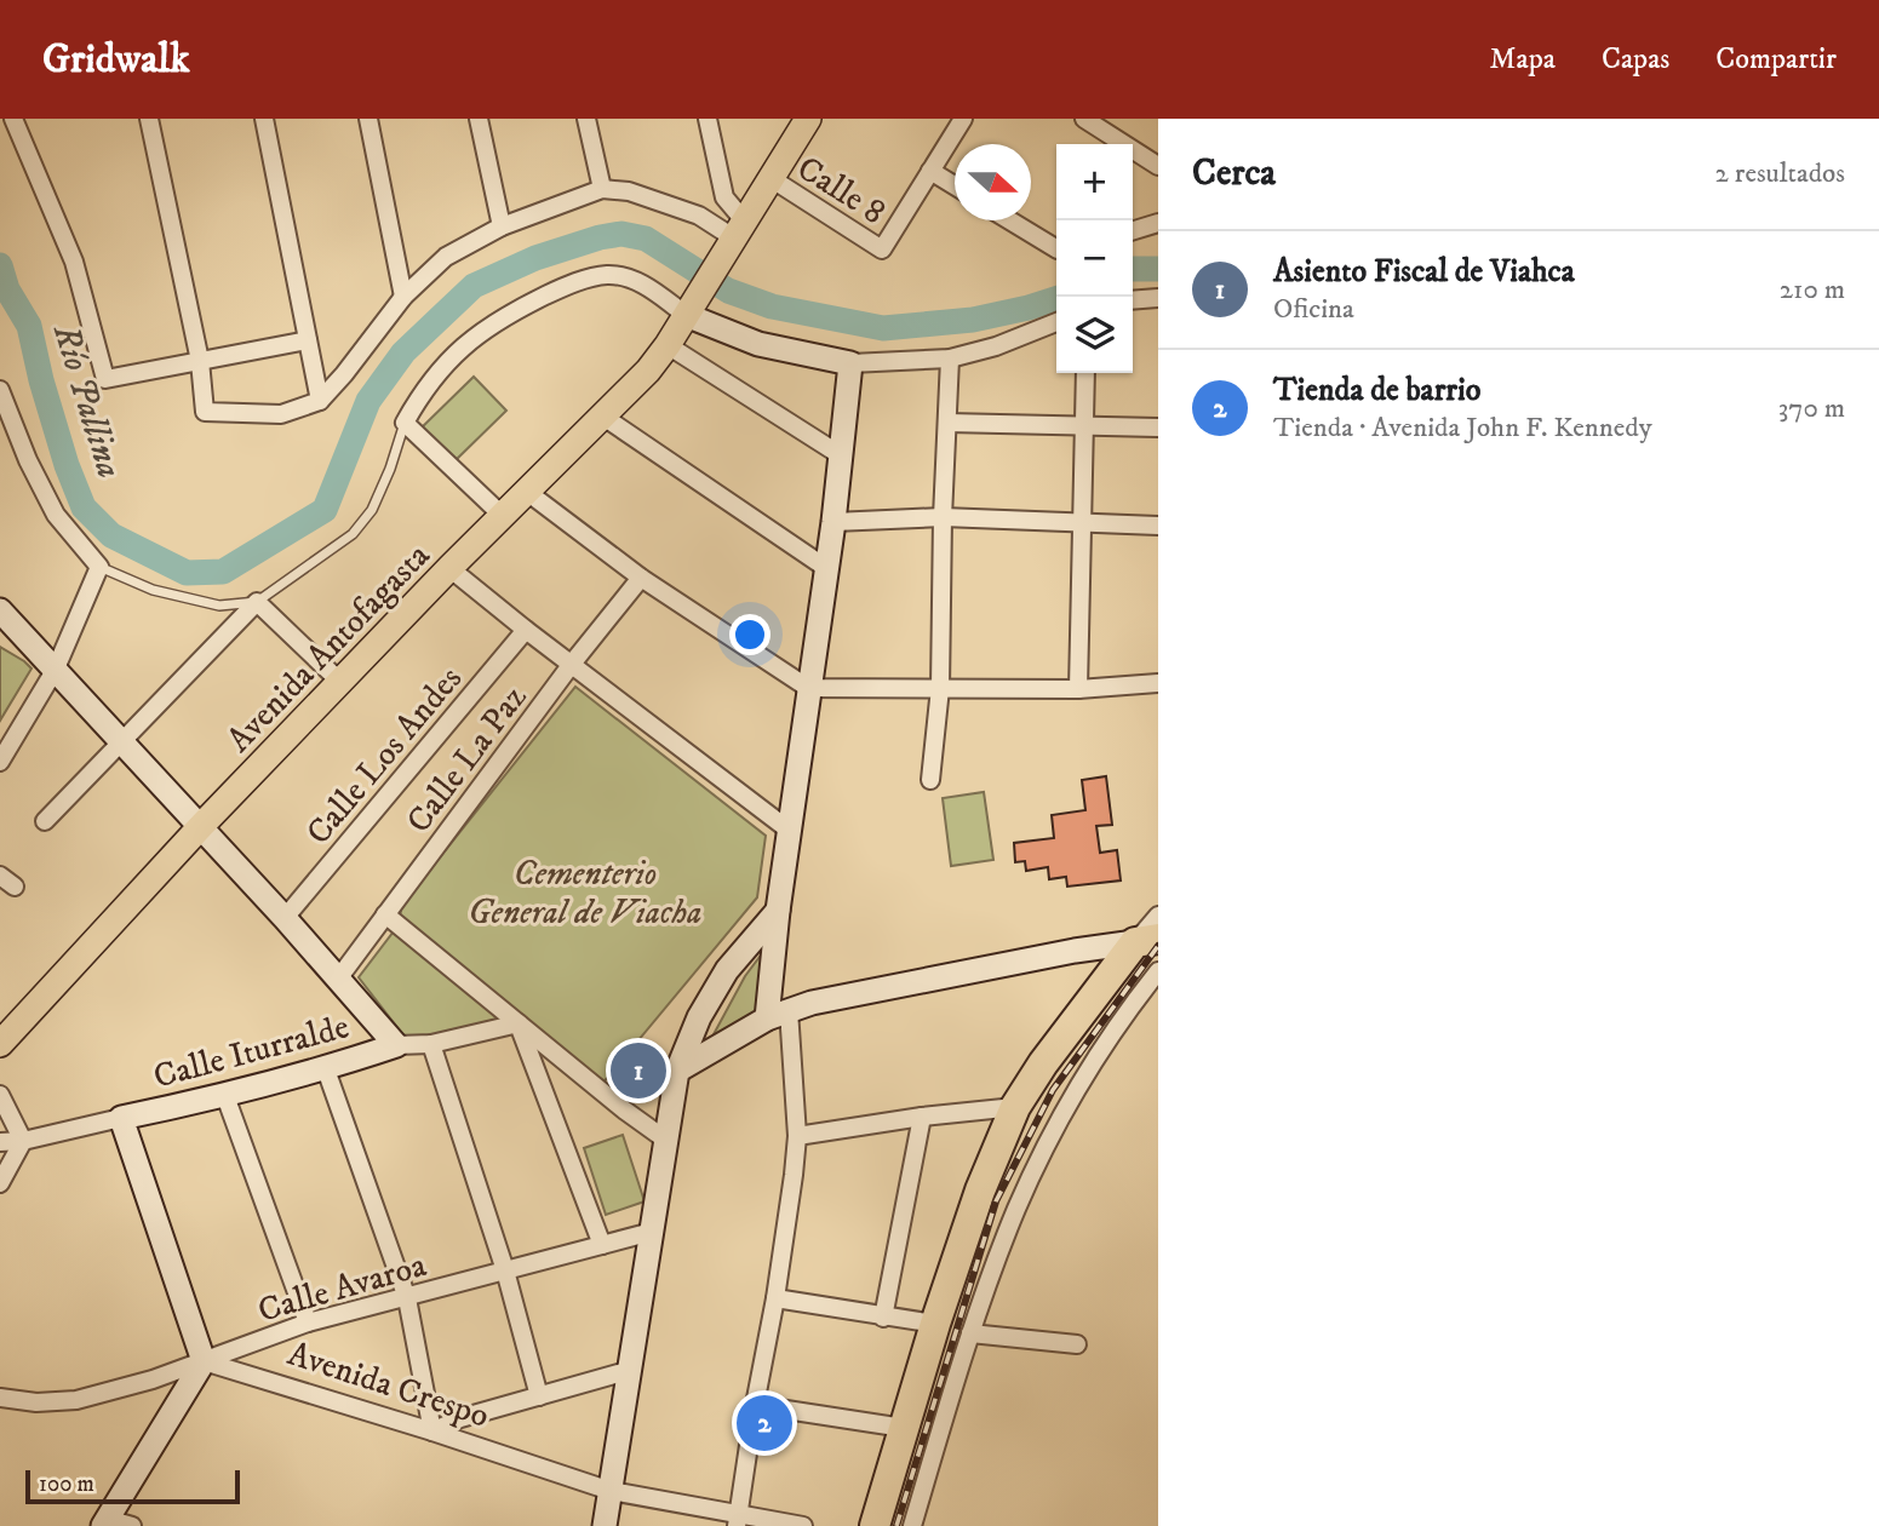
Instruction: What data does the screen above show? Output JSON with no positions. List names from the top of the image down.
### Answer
{
  "streets": {
    "main road": ["Avenida Antofagasta"],
    "street": [
      "Calle 8",
      "Calle Los Andes",
      "Calle La Paz",
      "Calle Iturralde",
      "Calle Avaroa",
      "Avenida Crespo"
    ]
  },
  "crossings": [
    ["Calle 8", "Avenida Antofagasta"],
    ["Calle Avaroa", "Avenida Crespo"]
  ],
  "water": ["Río Pallina"],
  "parks": ["Cementerio General de Viacha"],
  "scale_bar": "100 m",
  "north": "right",
  "page": {
    "header": "Gridwalk",
    "nav": ["Mapa", "Capas", "Compartir"],
    "heading": ["Cerca", "2 resultados"],
    "map_buttons": ["+", "−"],
    "list": [
      {
        "mark": "1",
        "name": "Asiento Fiscal de Viahca",
        "note": "Oficina",
        "value": "210 m"
      },
      {
        "mark": "2",
        "name": "Tienda de barrio",
        "note": "Tienda · Avenida John F. Kennedy",
        "value": "370 m"
      }
    ],
    "pins": ["1", "2"],
    "scale": "100 m"
  }
}
